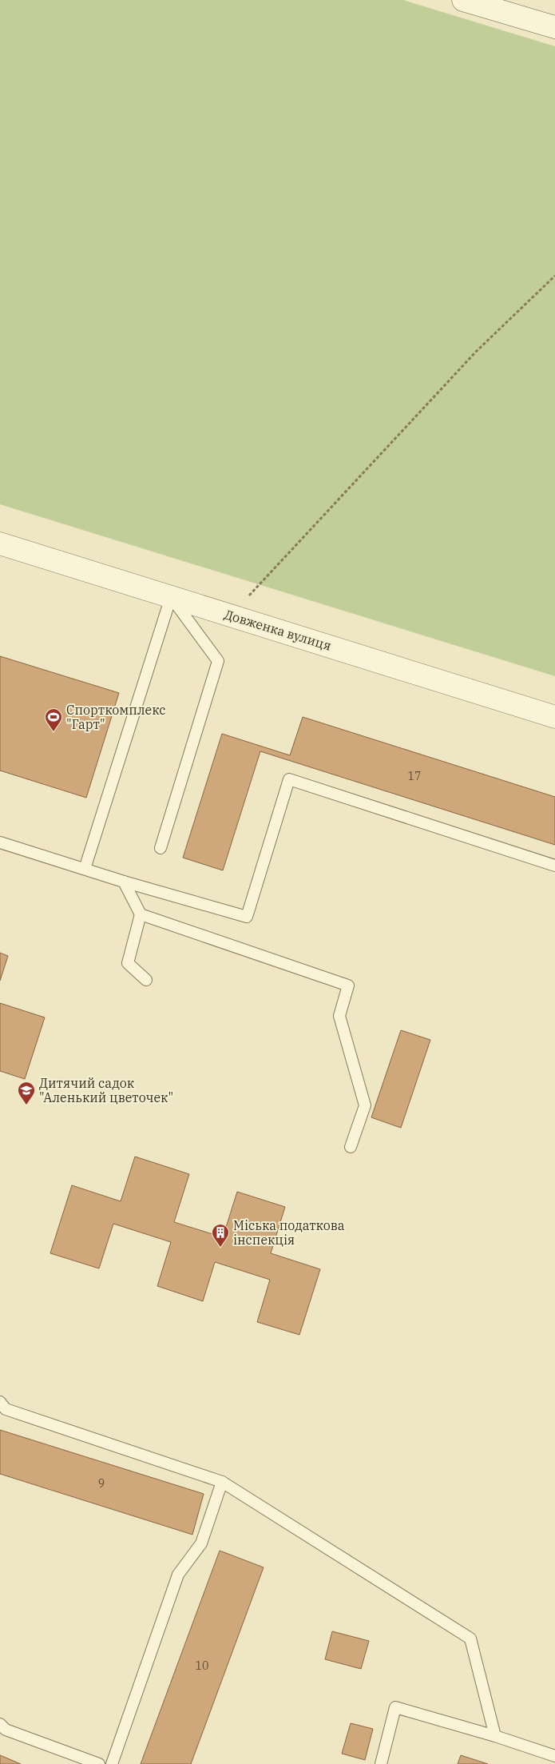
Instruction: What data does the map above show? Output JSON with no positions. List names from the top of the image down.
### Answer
{
  "streets": {
    "street": ["Довженка вулиця"]
  },
  "places": {
    "sports": ["Спорткомплекс \"Гарт\""],
    "school or university": ["Дитячий садок \"Аленький цветочек\""],
    "building": ["Міська податкова інспекція"]
  },
  "house_numbers": ["17", "9", "10"]
}
